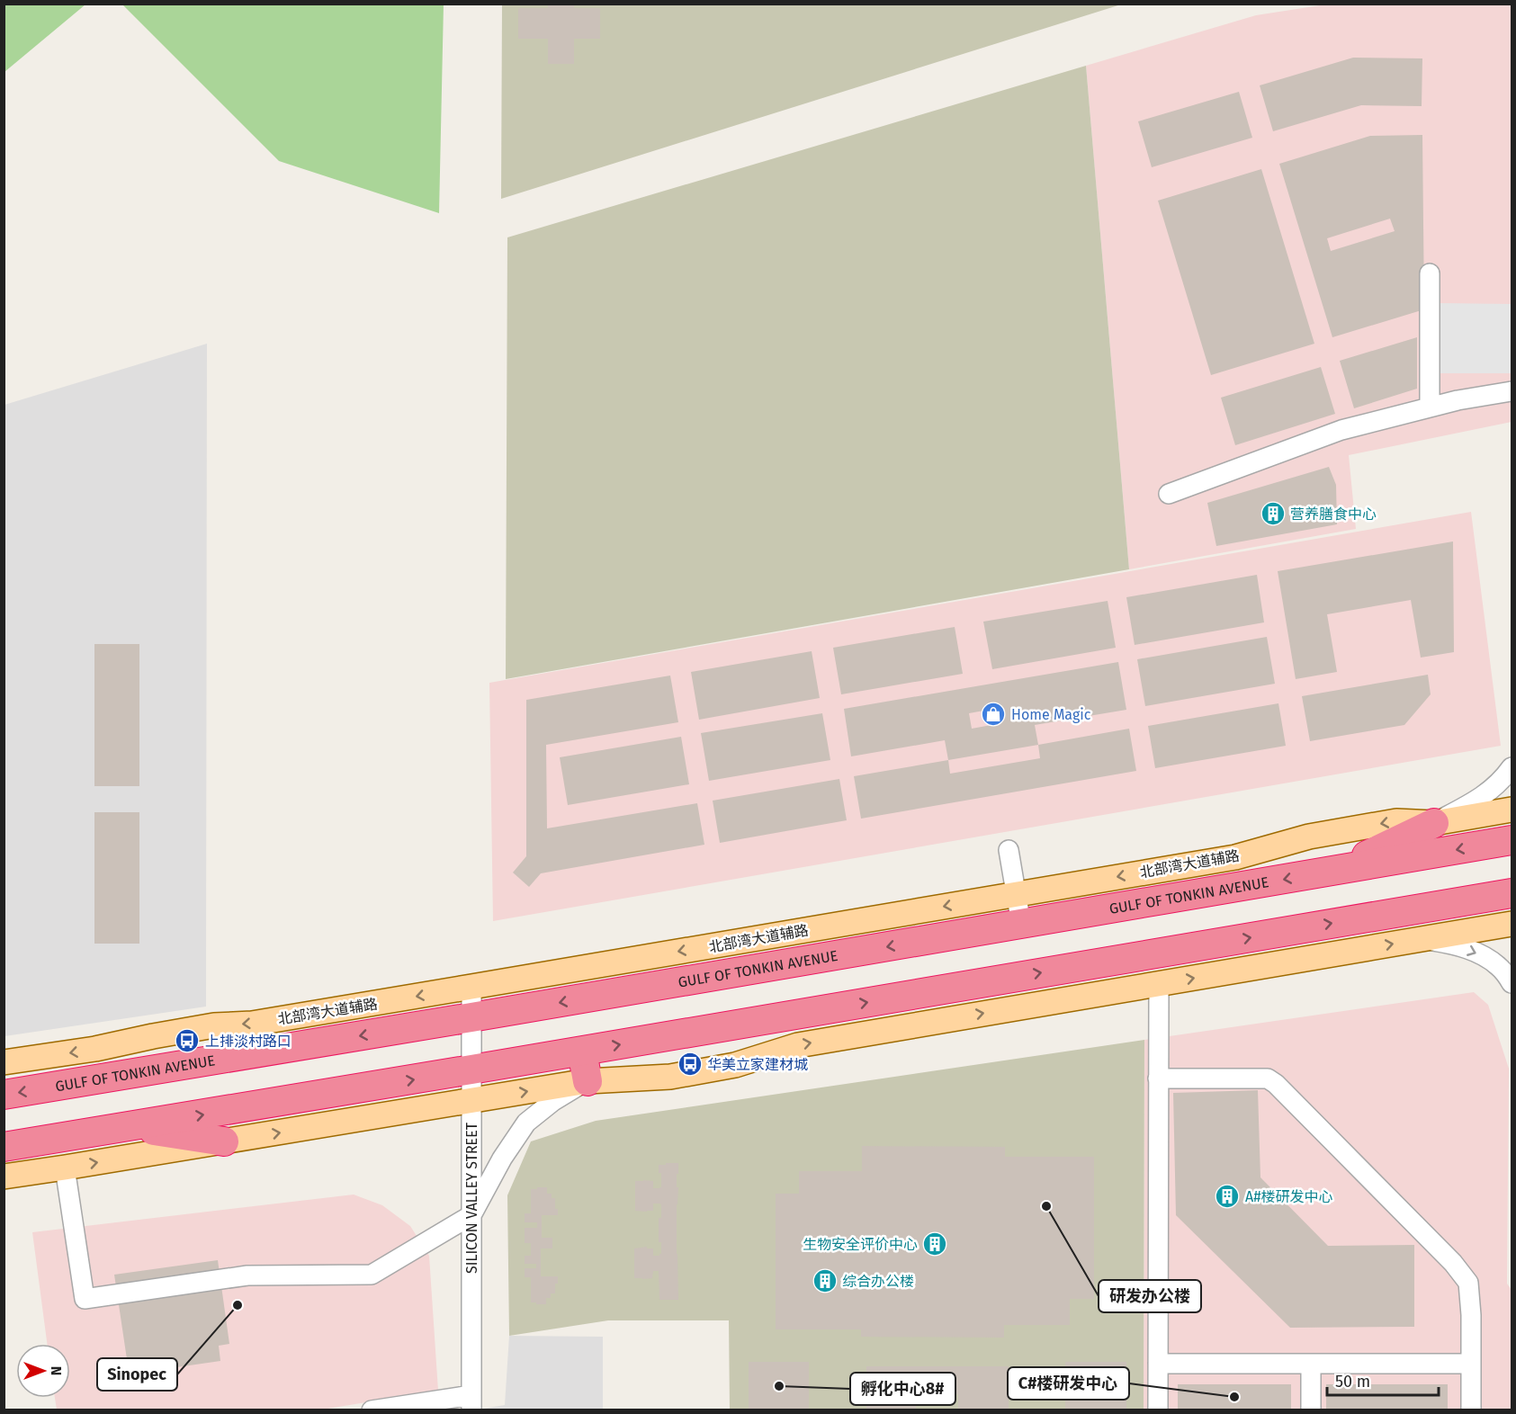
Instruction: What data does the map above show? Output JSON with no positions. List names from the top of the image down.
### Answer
{
  "streets": {
    "highway": ["GULF OF TONKIN AVENUE"],
    "main road": ["北部湾大道辅路"],
    "street": ["SILICON VALLEY STREET"]
  },
  "crossings": [
    ["北部湾大道辅路", "SILICON VALLEY STREET"],
    ["GULF OF TONKIN AVENUE", "SILICON VALLEY STREET"]
  ],
  "places": {
    "building": [
      "营养膳食中心",
      "A#楼研发中心",
      "生物安全评价中心",
      "综合办公楼"
    ],
    "shop": ["Home Magic"],
    "bus stop": ["上排淡村路口", "华美立家建材城"],
    "other": [
      "研发办公楼",
      "Sinopec",
      "孵化中心8#",
      "C#楼研发中心"
    ]
  },
  "scale_bar": "50 m",
  "north": "right"
}
